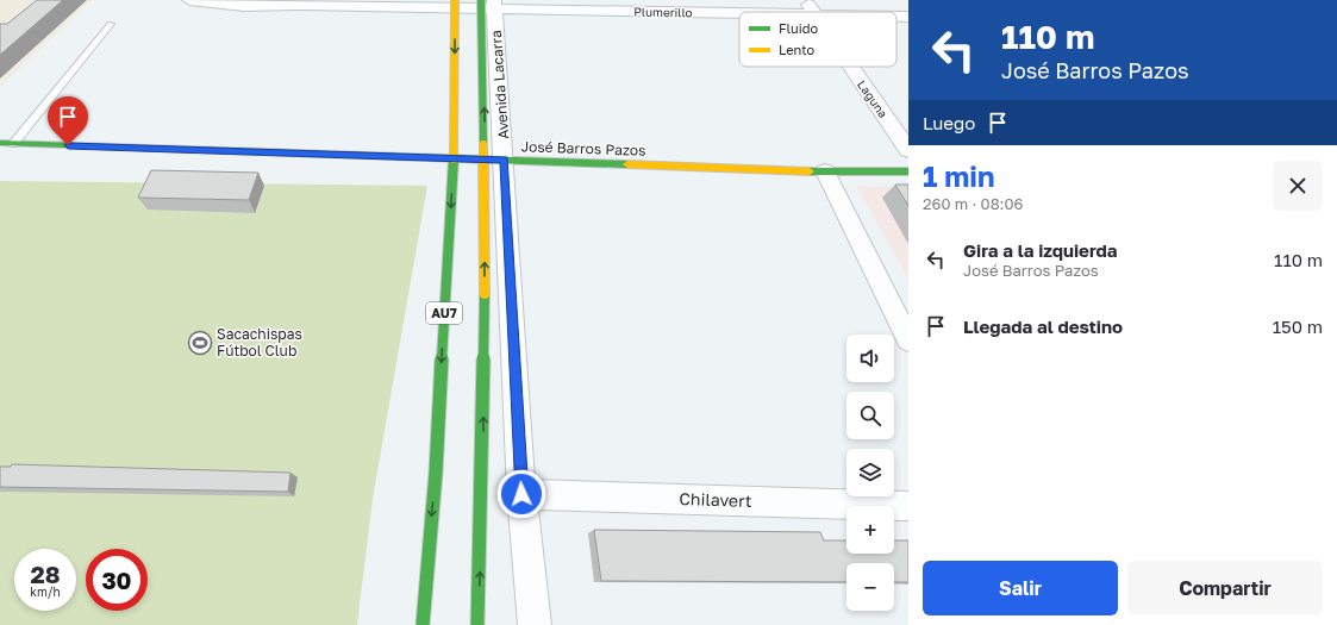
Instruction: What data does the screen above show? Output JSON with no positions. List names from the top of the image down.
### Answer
{
  "streets": {
    "main road": ["José Barros Pazos", "AU7"],
    "street": [
      "Plumerillo",
      "Avenida Lacarra",
      "Laguna",
      "Chilavert"
    ]
  },
  "crossings": [
    ["Plumerillo", "Avenida Lacarra"],
    ["Avenida Lacarra", "José Barros Pazos"],
    ["Avenida Lacarra", "Chilavert"]
  ],
  "places": {
    "sports": ["Sacachispas Fútbol Club"]
  },
  "legend": ["Fluido", "Lento"],
  "page": {
    "turn": ["110 m", "José Barros Pazos"],
    "then": "Luego",
    "heading": ["1 min", "260 m · 08:06"],
    "list": [
      {
        "name": "Gira a la izquierda",
        "note": "José Barros Pazos",
        "value": "110 m"
      },
      {
        "name": "Llegada al destino",
        "value": "150 m"
      }
    ],
    "map_buttons": ["+", "−"],
    "speed": "28 km/h",
    "limit": "30",
    "buttons": ["Salir", "Compartir"]
  }
}
